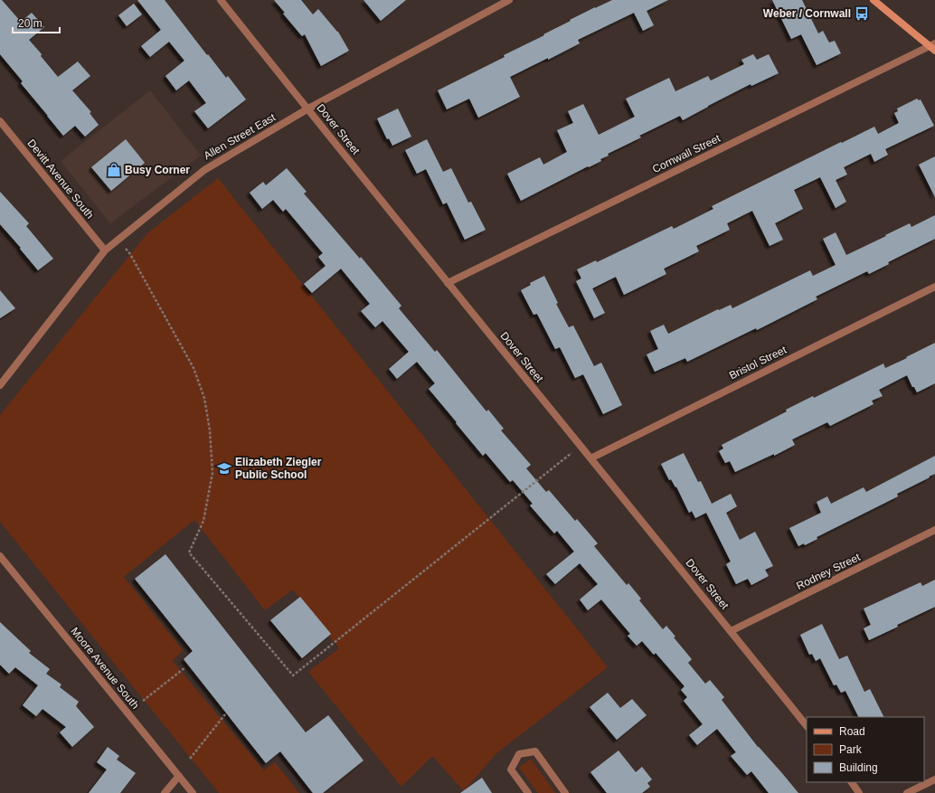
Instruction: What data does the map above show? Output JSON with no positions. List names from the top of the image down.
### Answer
{
  "streets": {
    "street": [
      "Dover Street",
      "Allen Street East",
      "Cornwall Street",
      "Devitt Avenue South",
      "Bristol Street",
      "Rodney Street",
      "Moore Avenue South"
    ]
  },
  "crossings": [
    ["Dover Street", "Allen Street East"],
    ["Dover Street", "Cornwall Street"],
    ["Dover Street", "Bristol Street"],
    ["Dover Street", "Rodney Street"],
    ["Allen Street East", "Devitt Avenue South"]
  ],
  "places": {
    "bus stop": ["Weber / Cornwall"],
    "shop": ["Busy Corner"],
    "school or university": ["Elizabeth Ziegler Public School"]
  },
  "legend": ["Road", "Park", "Building"],
  "scale_bar": "20 m"
}
